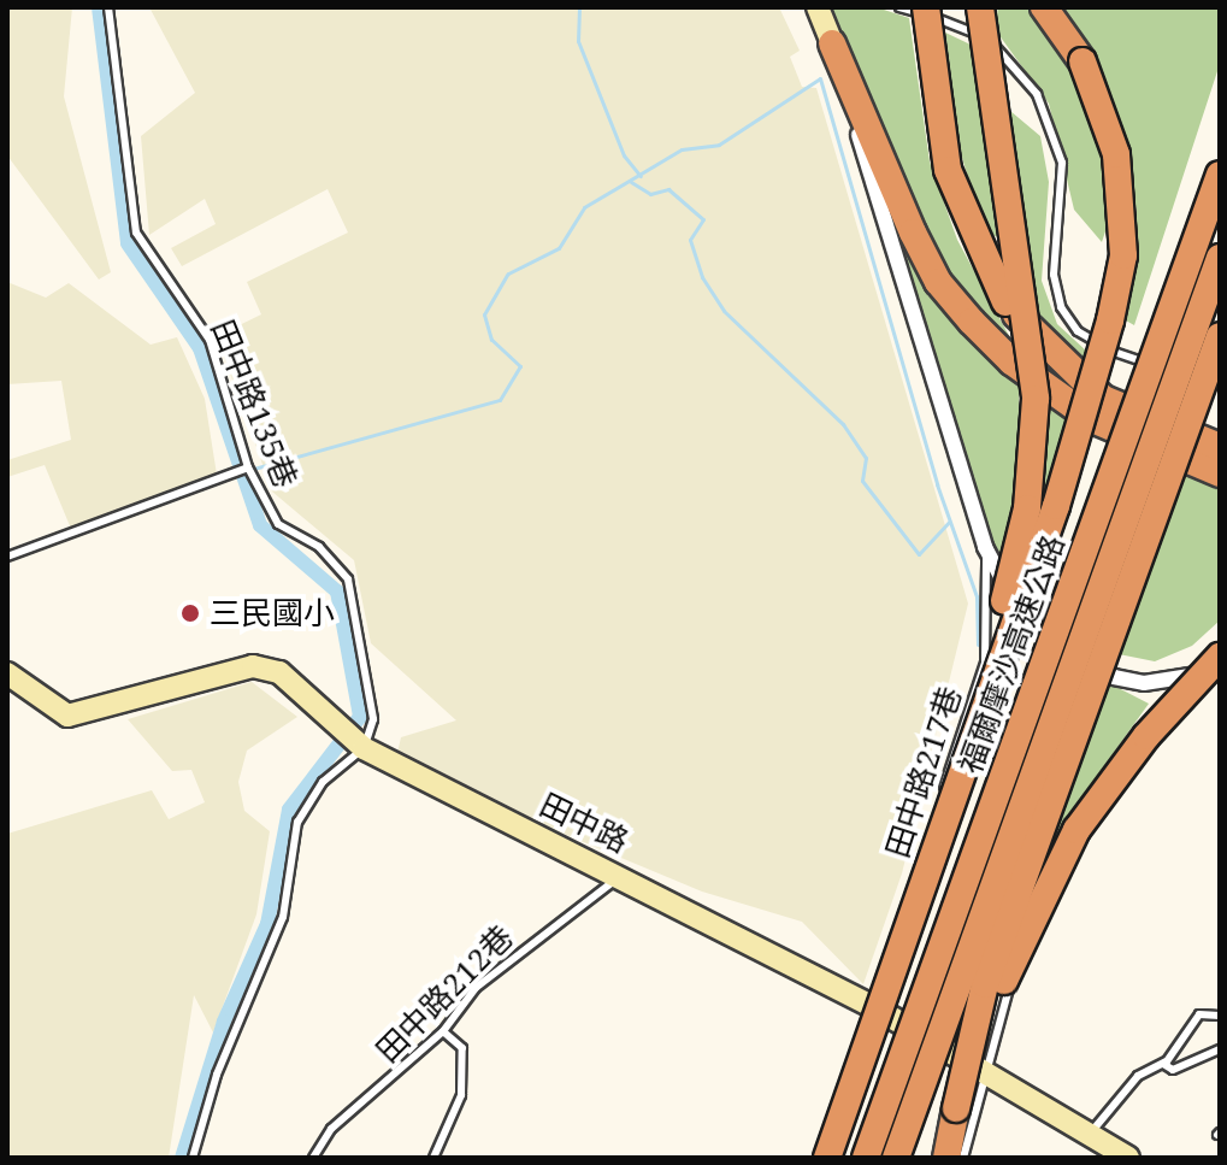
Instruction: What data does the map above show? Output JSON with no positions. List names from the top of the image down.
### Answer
{
  "streets": {
    "highway": ["福爾摩沙高速公路"],
    "street": ["田中路"],
    "lane": ["田中路135巷", "田中路217巷", "田中路212巷"]
  },
  "crossings": [
    ["田中路135巷", "田中路"],
    ["田中路217巷", "田中路"],
    ["田中路", "田中路212巷"]
  ],
  "places": ["三民國小"]
}
